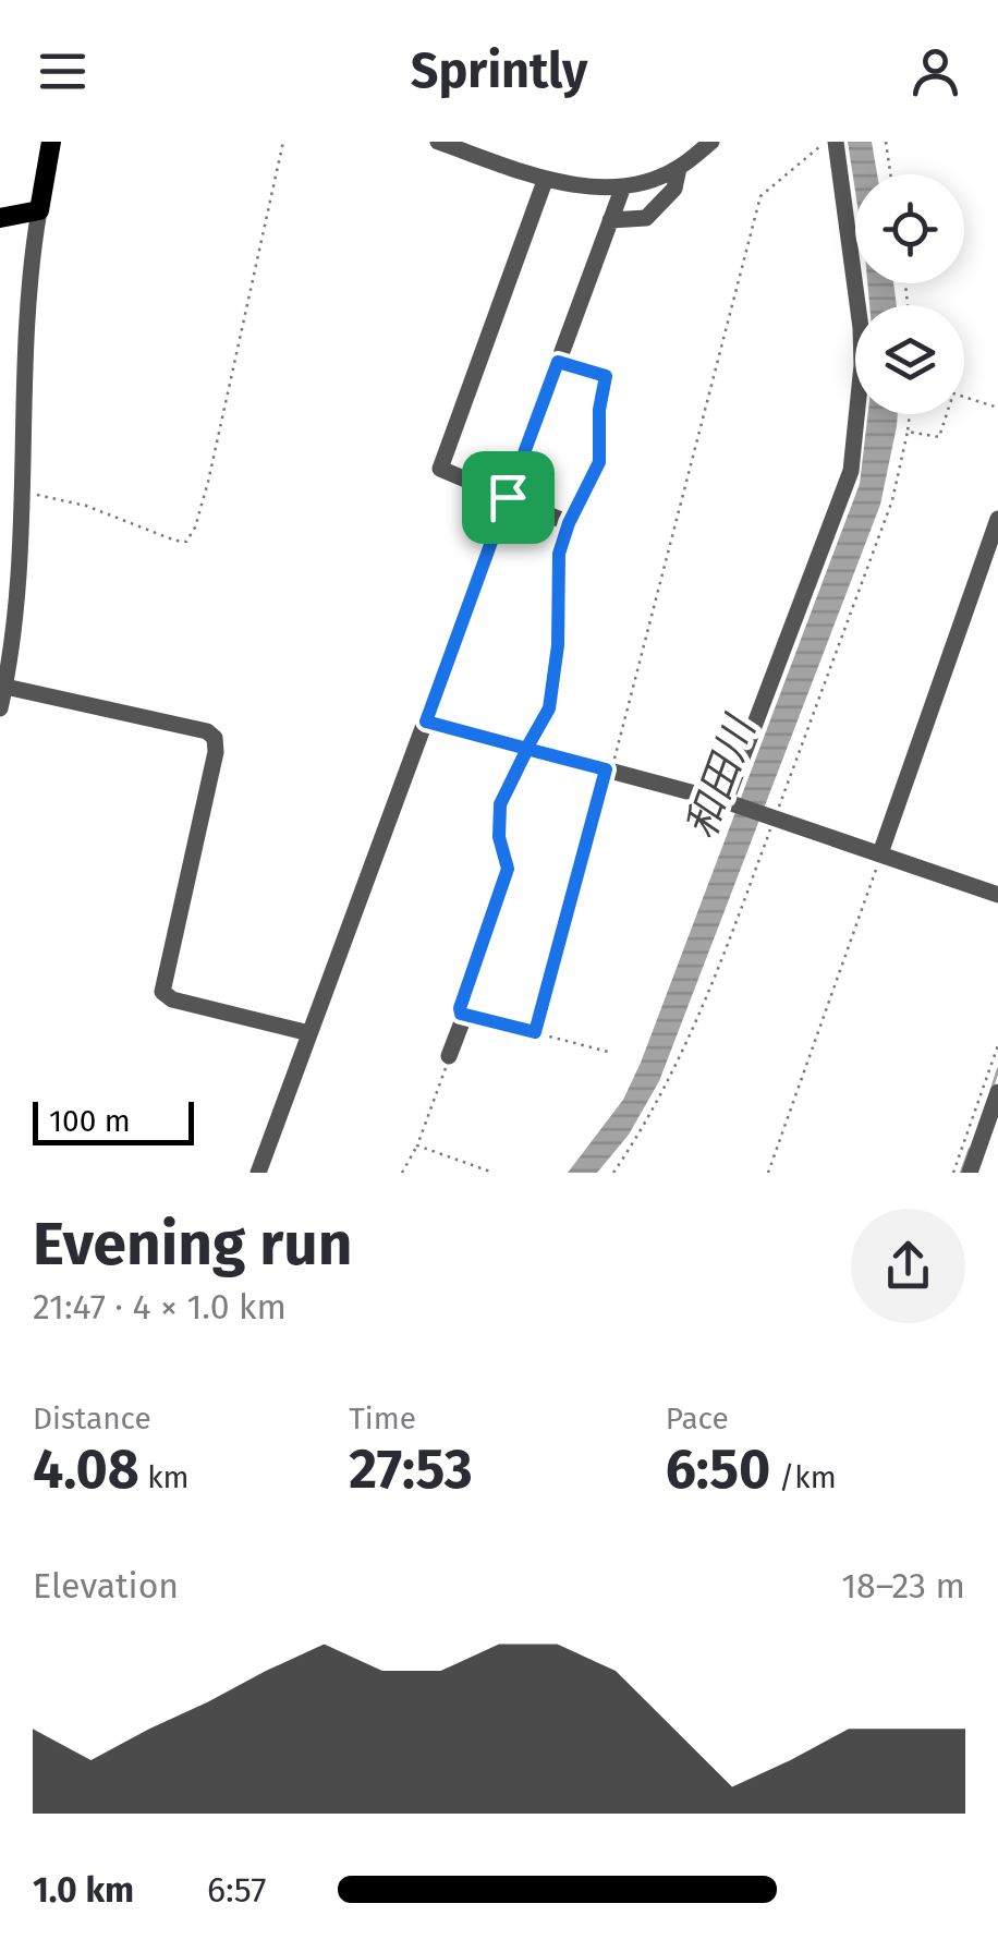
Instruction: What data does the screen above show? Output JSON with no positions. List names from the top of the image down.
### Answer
{
  "water": ["和田川"],
  "scale_bar": "100 m",
  "page": {
    "header": "Sprintly",
    "scale": "100 m",
    "heading": ["Evening run", "21:47 · 4 × 1.0 km"],
    "stats": [
      ["Distance", "4.08 km"],
      ["Time", "27:53"],
      ["Pace", "6:50 /km"]
    ],
    "chart": ["Elevation", "18–23 m"],
    "list": [
      {
        "name": "1.0 km",
        "note": "6:57"
      }
    ]
  }
}
